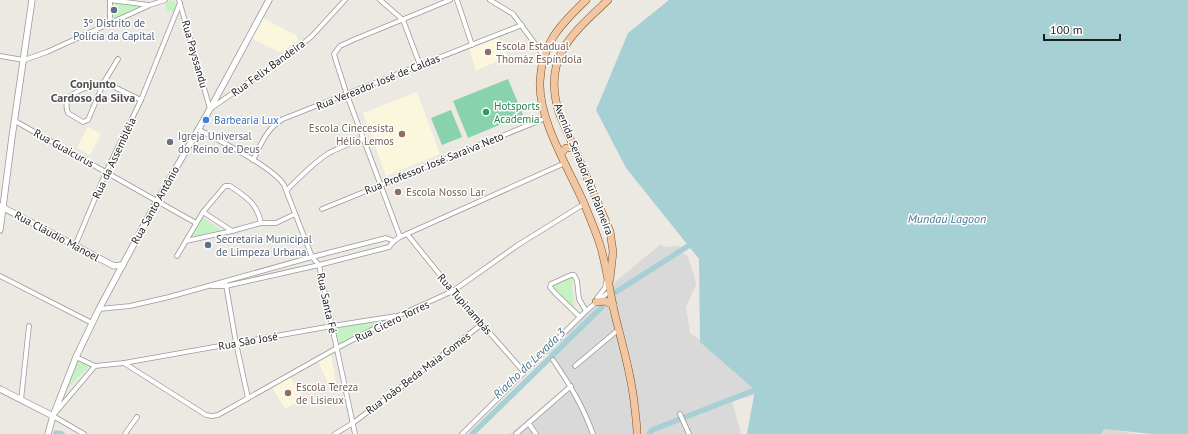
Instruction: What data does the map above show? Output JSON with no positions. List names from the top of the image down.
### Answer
{
  "streets": {
    "main road": ["Avenida Senador Rui Palmeira"],
    "street": [
      "Rua Payssandu",
      "Rua Felix Bandeira",
      "Rua Vereador José de Caldas",
      "Rua Guaicurus",
      "Rua da Assembléia",
      "Rua Professor José Saraiva Neto",
      "Rua Santo Antônio",
      "Rua Cláudio Manoel",
      "Rua Santa Fé",
      "Rua Tupinambás",
      "Rua Cícero Torres",
      "Rua São José",
      "Rua João Beda Maia Gomes"
    ]
  },
  "crossings": [
    ["Rua Payssandu", "Rua Felix Bandeira"],
    ["Rua Payssandu", "Rua da Assembléia"],
    ["Rua Payssandu", "Rua Santo Antônio"],
    ["Rua Felix Bandeira", "Rua Santo Antônio"],
    ["Rua Vereador José de Caldas", "Rua Santa Fé"],
    ["Rua Guaicurus", "Rua da Assembléia"],
    ["Rua Guaicurus", "Rua Santo Antônio"],
    ["Rua da Assembléia", "Rua Cláudio Manoel"],
    ["Rua Professor José Saraiva Neto", "Avenida Senador Rui Palmeira"],
    ["Avenida Senador Rui Palmeira", "Rua Cícero Torres"],
    ["Rua Santo Antônio", "Rua Santa Fé"],
    ["Rua Santa Fé", "Rua Cícero Torres"],
    ["Rua Santa Fé", "Rua São José"],
    ["Rua Santa Fé", "Rua João Beda Maia Gomes"],
    ["Rua Tupinambás", "Rua Cícero Torres"],
    ["Rua Tupinambás", "Rua João Beda Maia Gomes"],
    ["Rua Cícero Torres", "Rua São José"]
  ],
  "districts": ["Conjunto Cardoso da Silva"],
  "water": ["Mundaú Lagoon", "Riacho da Levada 3"],
  "places": [
    "3º Distrito de Polícia da Capital",
    "Escola Estadual Thomáz Espíndola",
    "Hotsports Academia",
    "Barbearia Lux",
    "Escola Cinecesista Hélio Lemos",
    "Igreja Universal do Reino de Deus",
    "Escola Nosso Lar",
    "Secretaria Municipal de Limpeza Urbana",
    "Escola Tereza de Lisieux"
  ],
  "scale_bar": "100 m"
}
